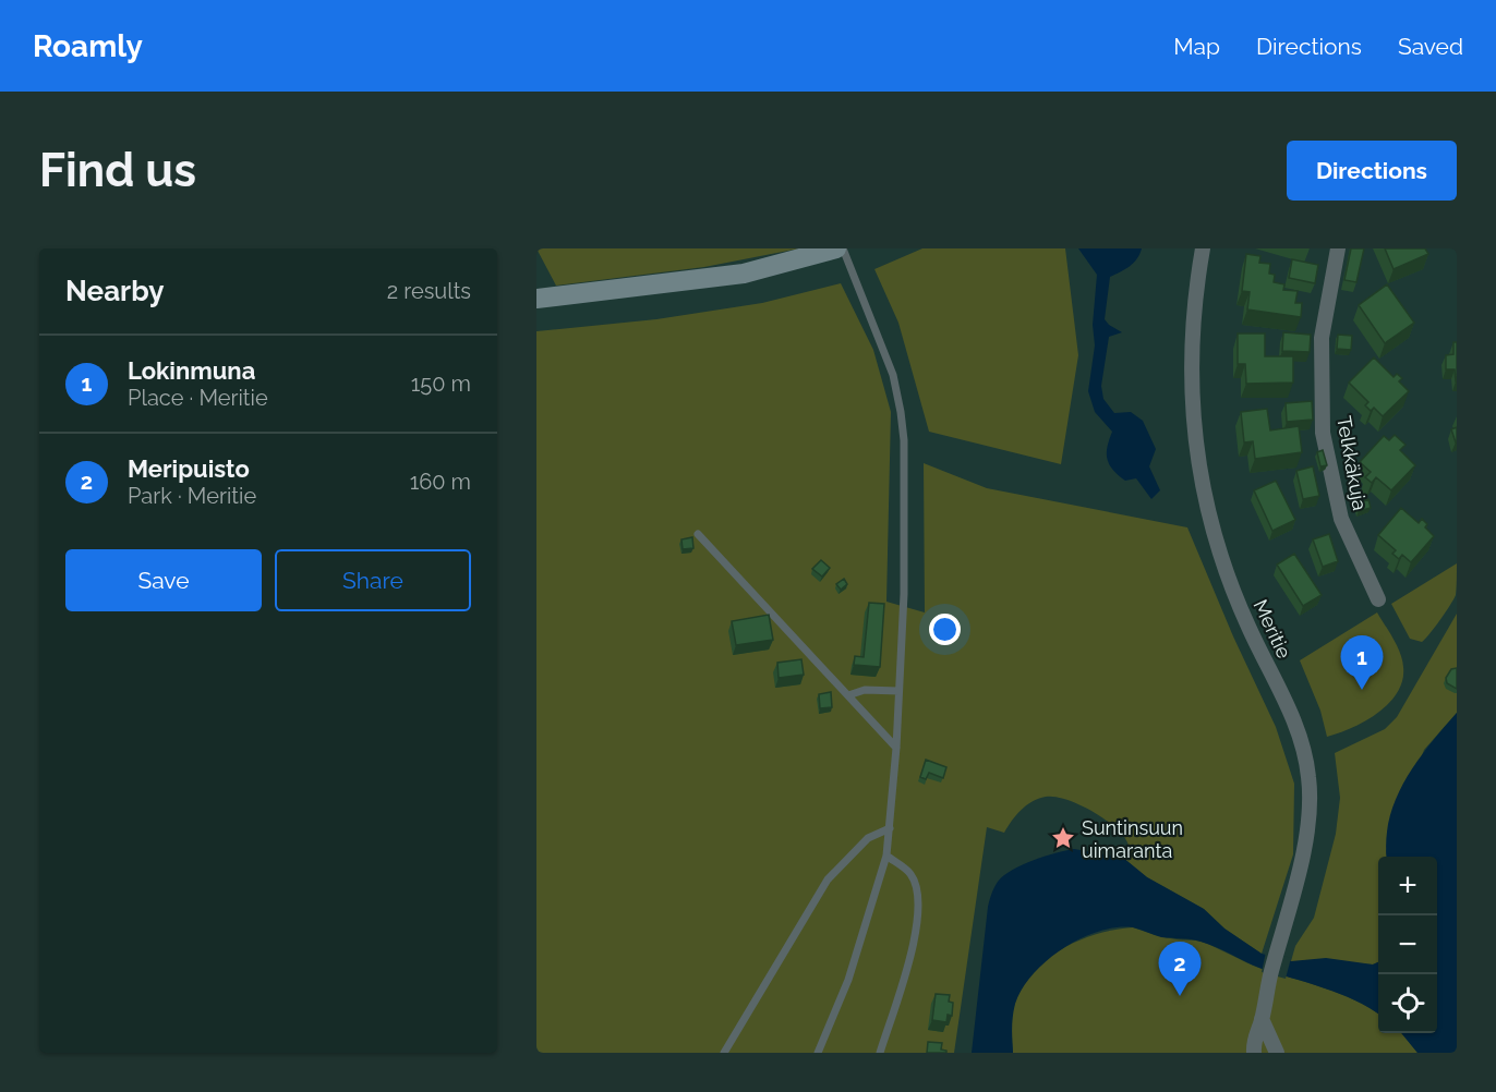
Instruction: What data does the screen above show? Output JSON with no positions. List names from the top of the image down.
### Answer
{
  "streets": {
    "street": ["Telkkäkuja", "Meritie"]
  },
  "places": {
    "place": ["Suntinsuun uimaranta"]
  },
  "page": {
    "header": "Roamly",
    "nav": ["Map", "Directions", "Saved"],
    "buttons": [
      "Directions",
      ["Save", "Share"]
    ],
    "title": "Find us",
    "heading": ["Nearby", "2 results"],
    "list": [
      {
        "mark": "1",
        "name": "Lokinmuna",
        "note": "Place · Meritie",
        "value": "150 m"
      },
      {
        "mark": "2",
        "name": "Meripuisto",
        "note": "Park · Meritie",
        "value": "160 m"
      }
    ],
    "pins": ["1", "2"],
    "map_buttons": ["+", "−"]
  }
}
